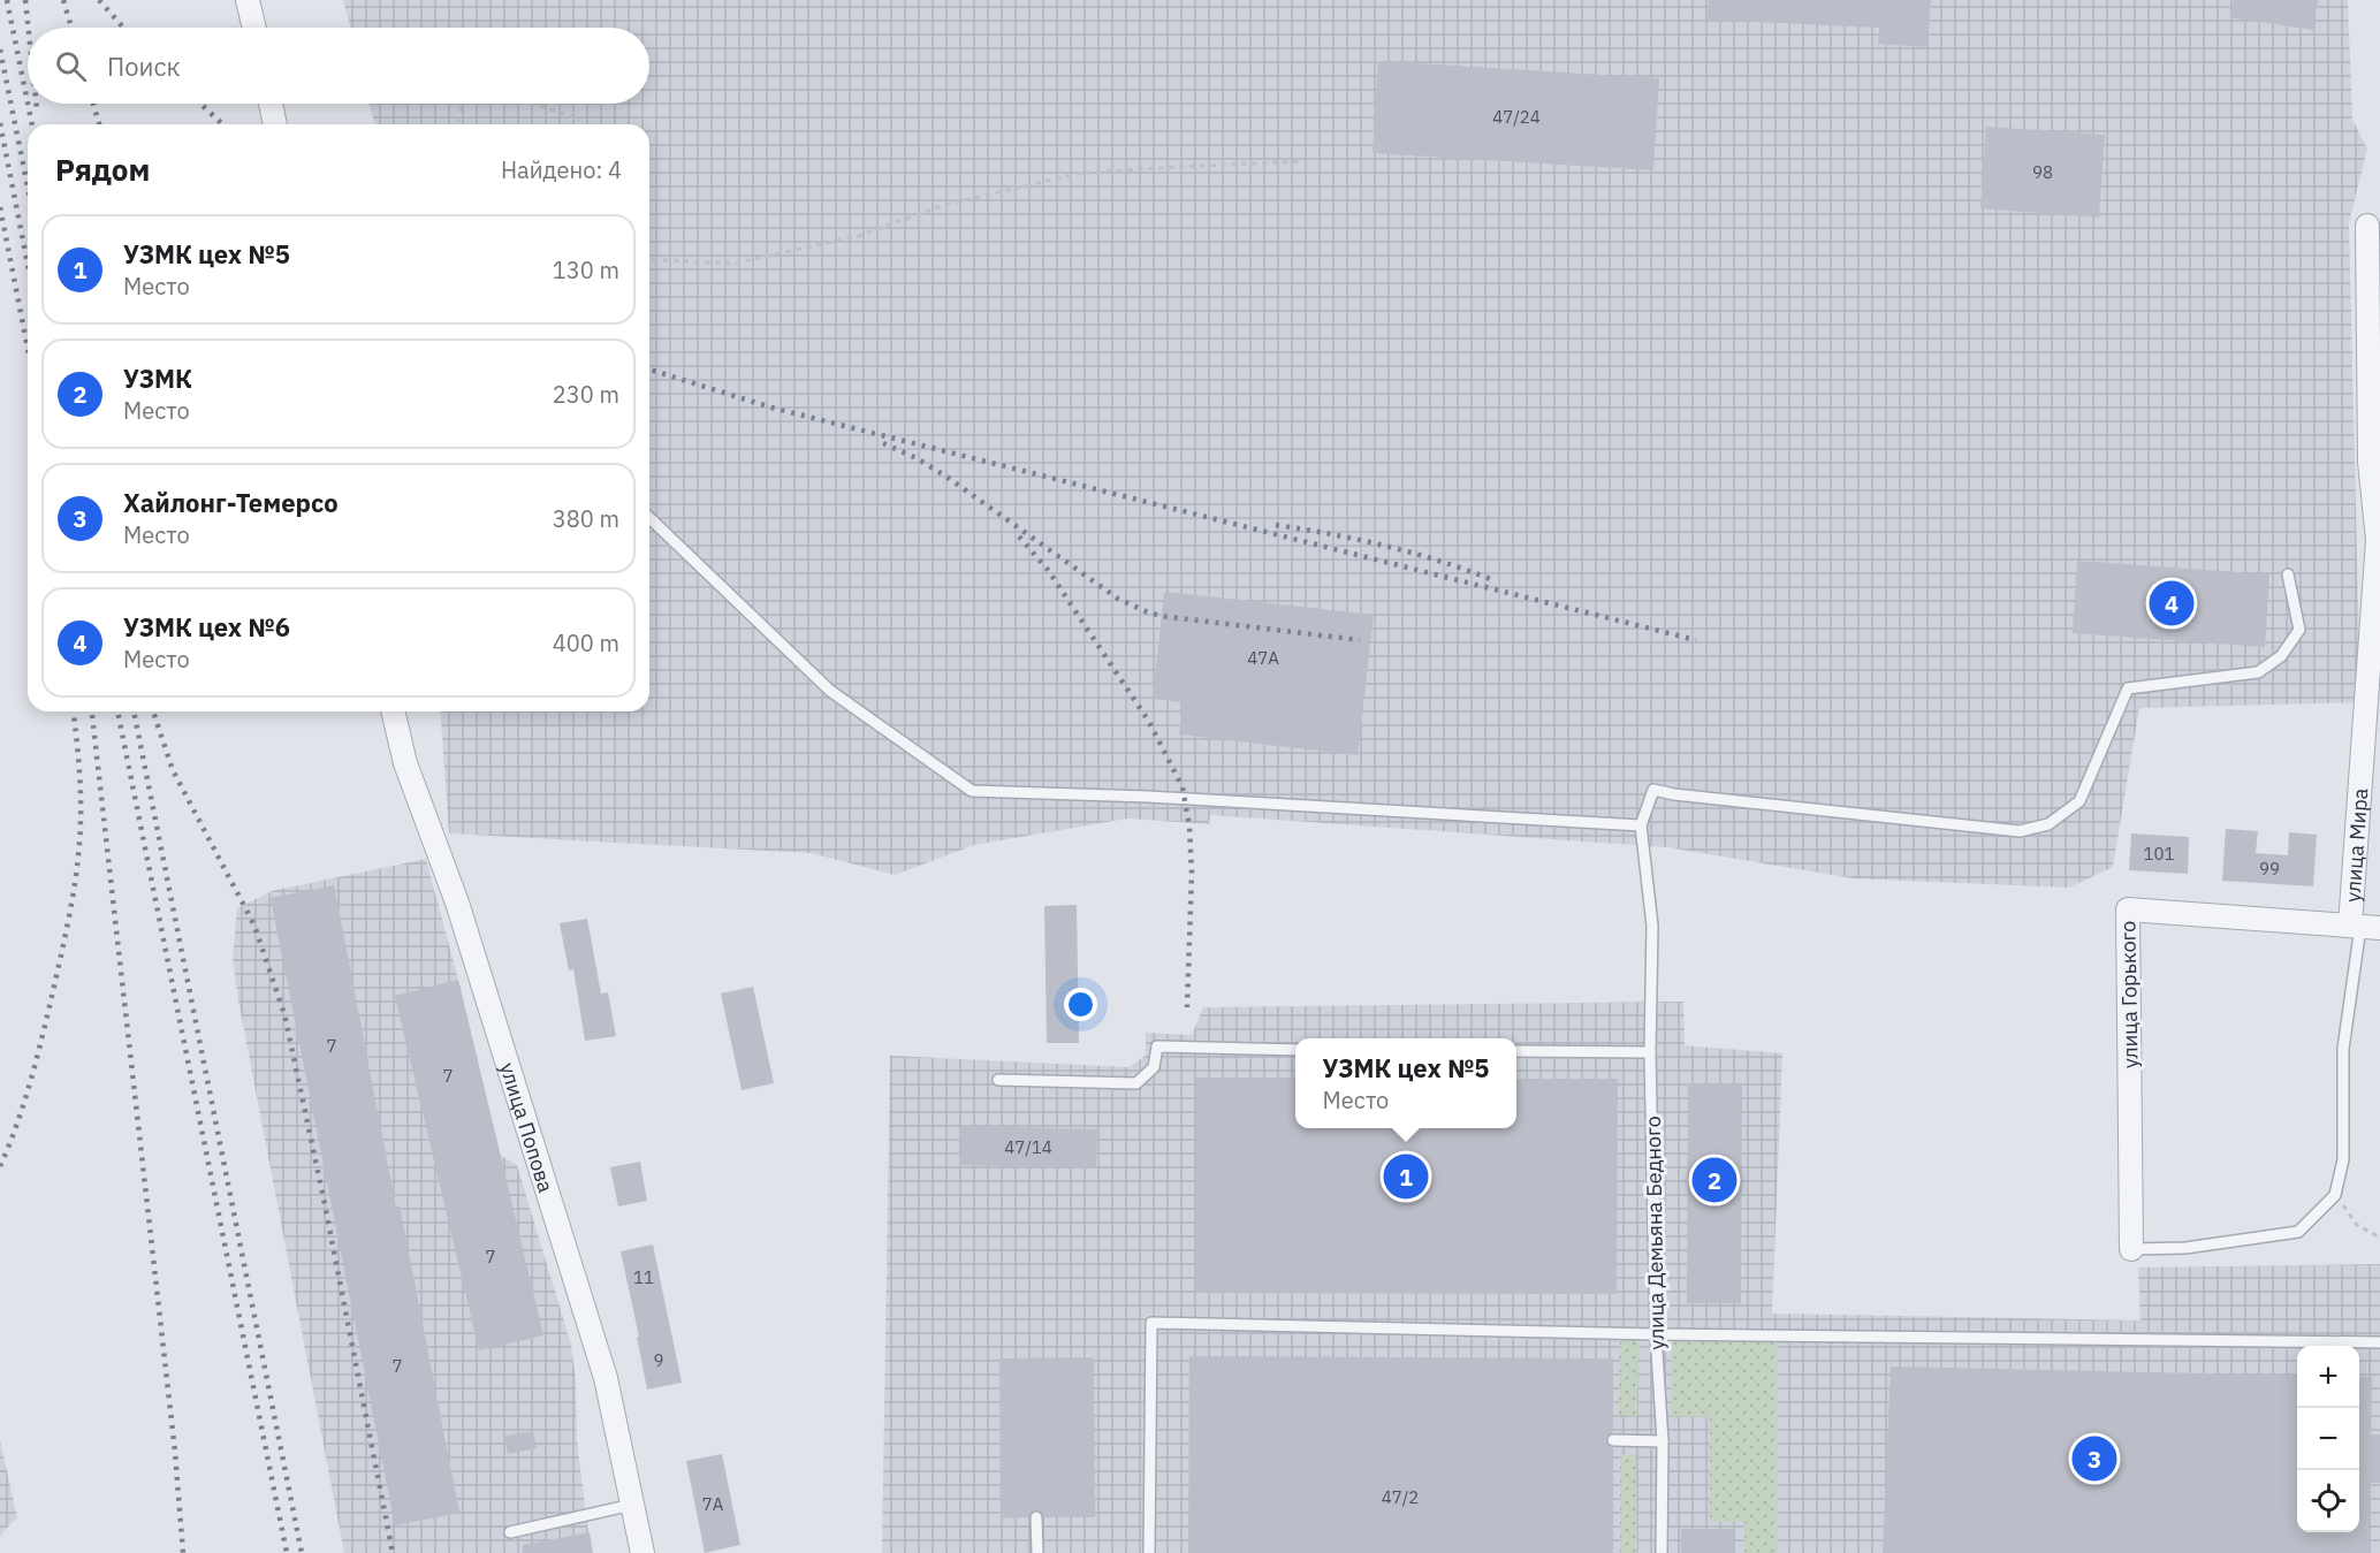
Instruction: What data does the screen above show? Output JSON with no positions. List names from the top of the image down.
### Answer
{
  "streets": {
    "street": ["улица Мира", "улица Горького", "улица Попова"],
    "lane": ["улица Демьяна Бедного"]
  },
  "crossings": [
    ["улица Мира", "улица Горького"]
  ],
  "house_numbers": [
    "47/24",
    "98",
    "47А",
    "101",
    "99",
    "7",
    "7",
    "47/14",
    "7",
    "11",
    "9",
    "7",
    "47/2",
    "7А"
  ],
  "page": {
    "search": "Поиск",
    "heading": ["Рядом", "Найдено: 4"],
    "list": [
      {
        "mark": "1",
        "name": "УЗМК цех №5",
        "note": "Место",
        "value": "130 m"
      },
      {
        "mark": "2",
        "name": "УЗМК",
        "note": "Место",
        "value": "230 m"
      },
      {
        "mark": "3",
        "name": "Хайлонг-Темерсо",
        "note": "Место",
        "value": "380 m"
      },
      {
        "mark": "4",
        "name": "УЗМК цех №6",
        "note": "Место",
        "value": "400 m"
      }
    ],
    "pins": [
      "4",
      "1",
      "2",
      "3"
    ],
    "popup": ["УЗМК цех №5", "Место"],
    "map_buttons": ["+", "−"]
  }
}
